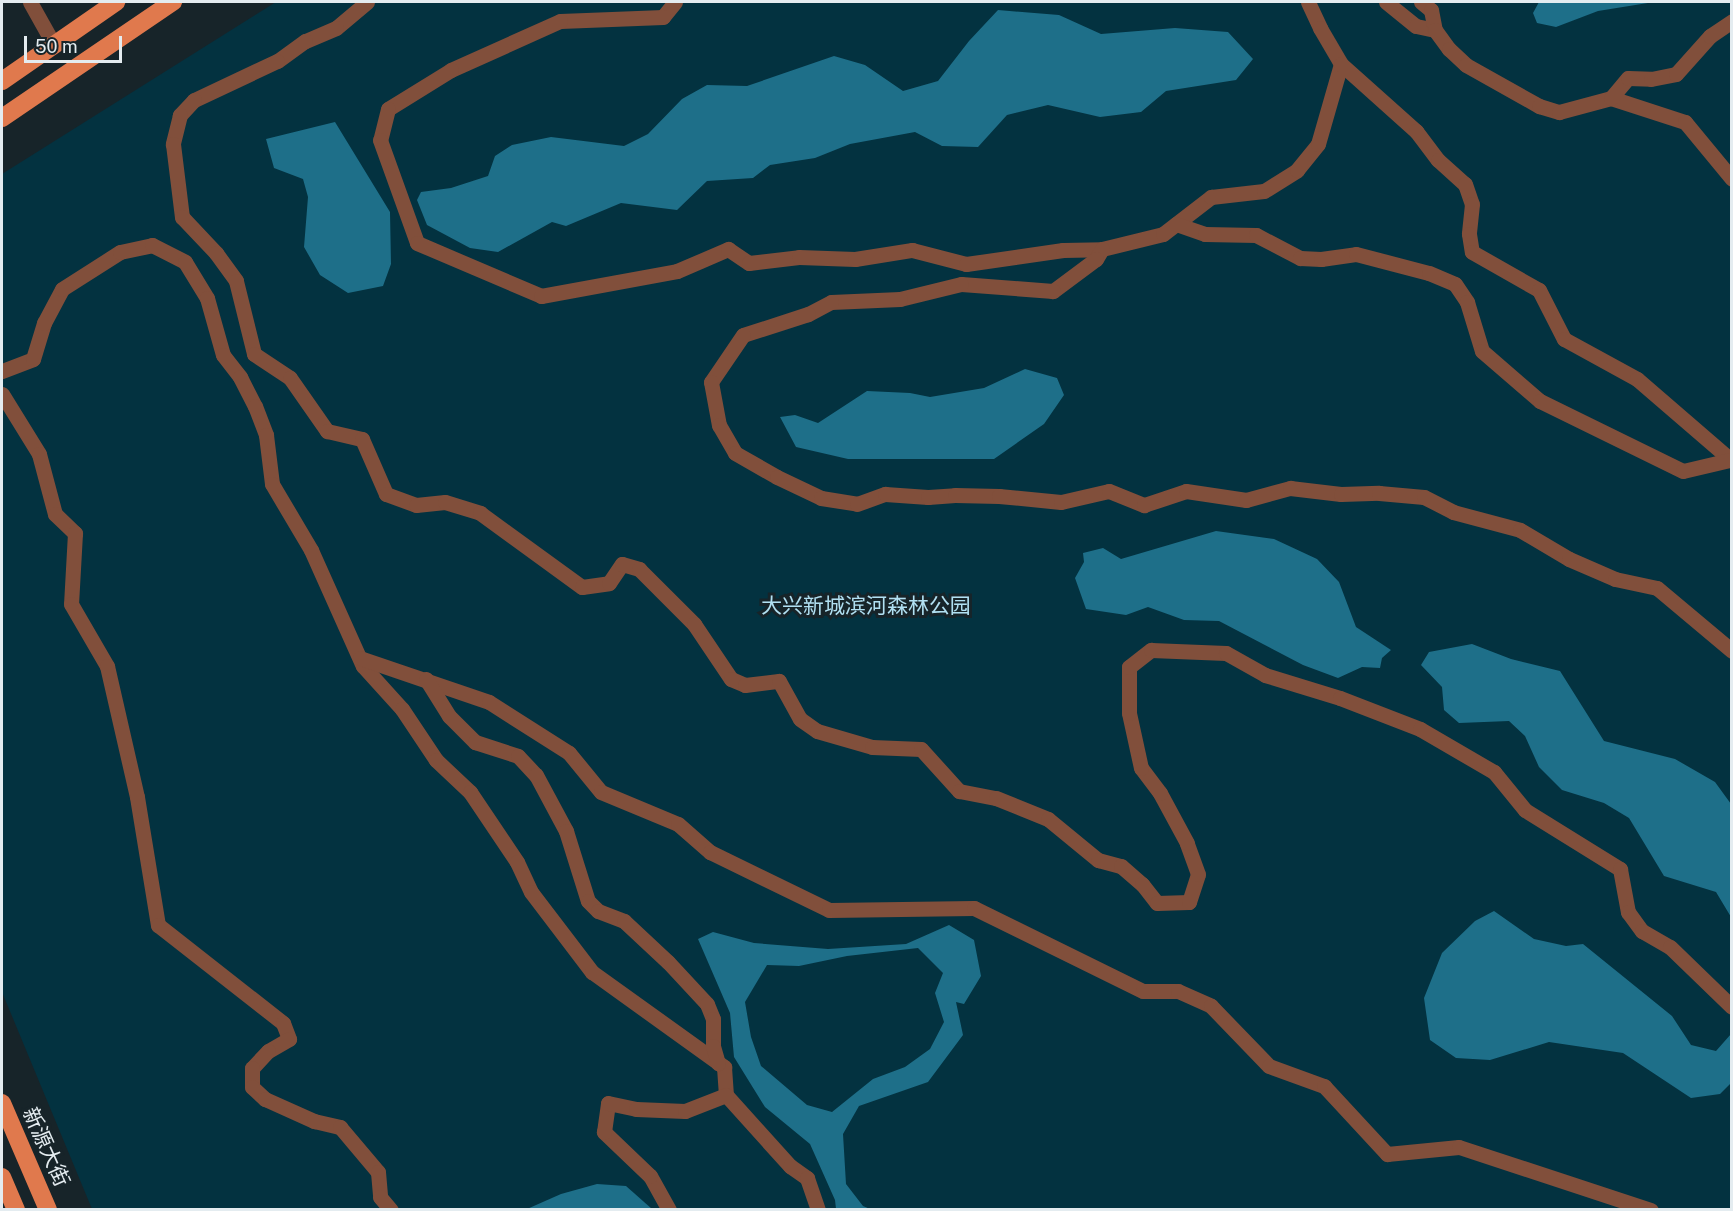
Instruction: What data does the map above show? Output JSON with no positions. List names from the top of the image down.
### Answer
{
  "streets": {
    "main road": ["新源大街"]
  },
  "parks": ["大兴新城滨河森林公园"],
  "scale_bar": "50 m"
}
